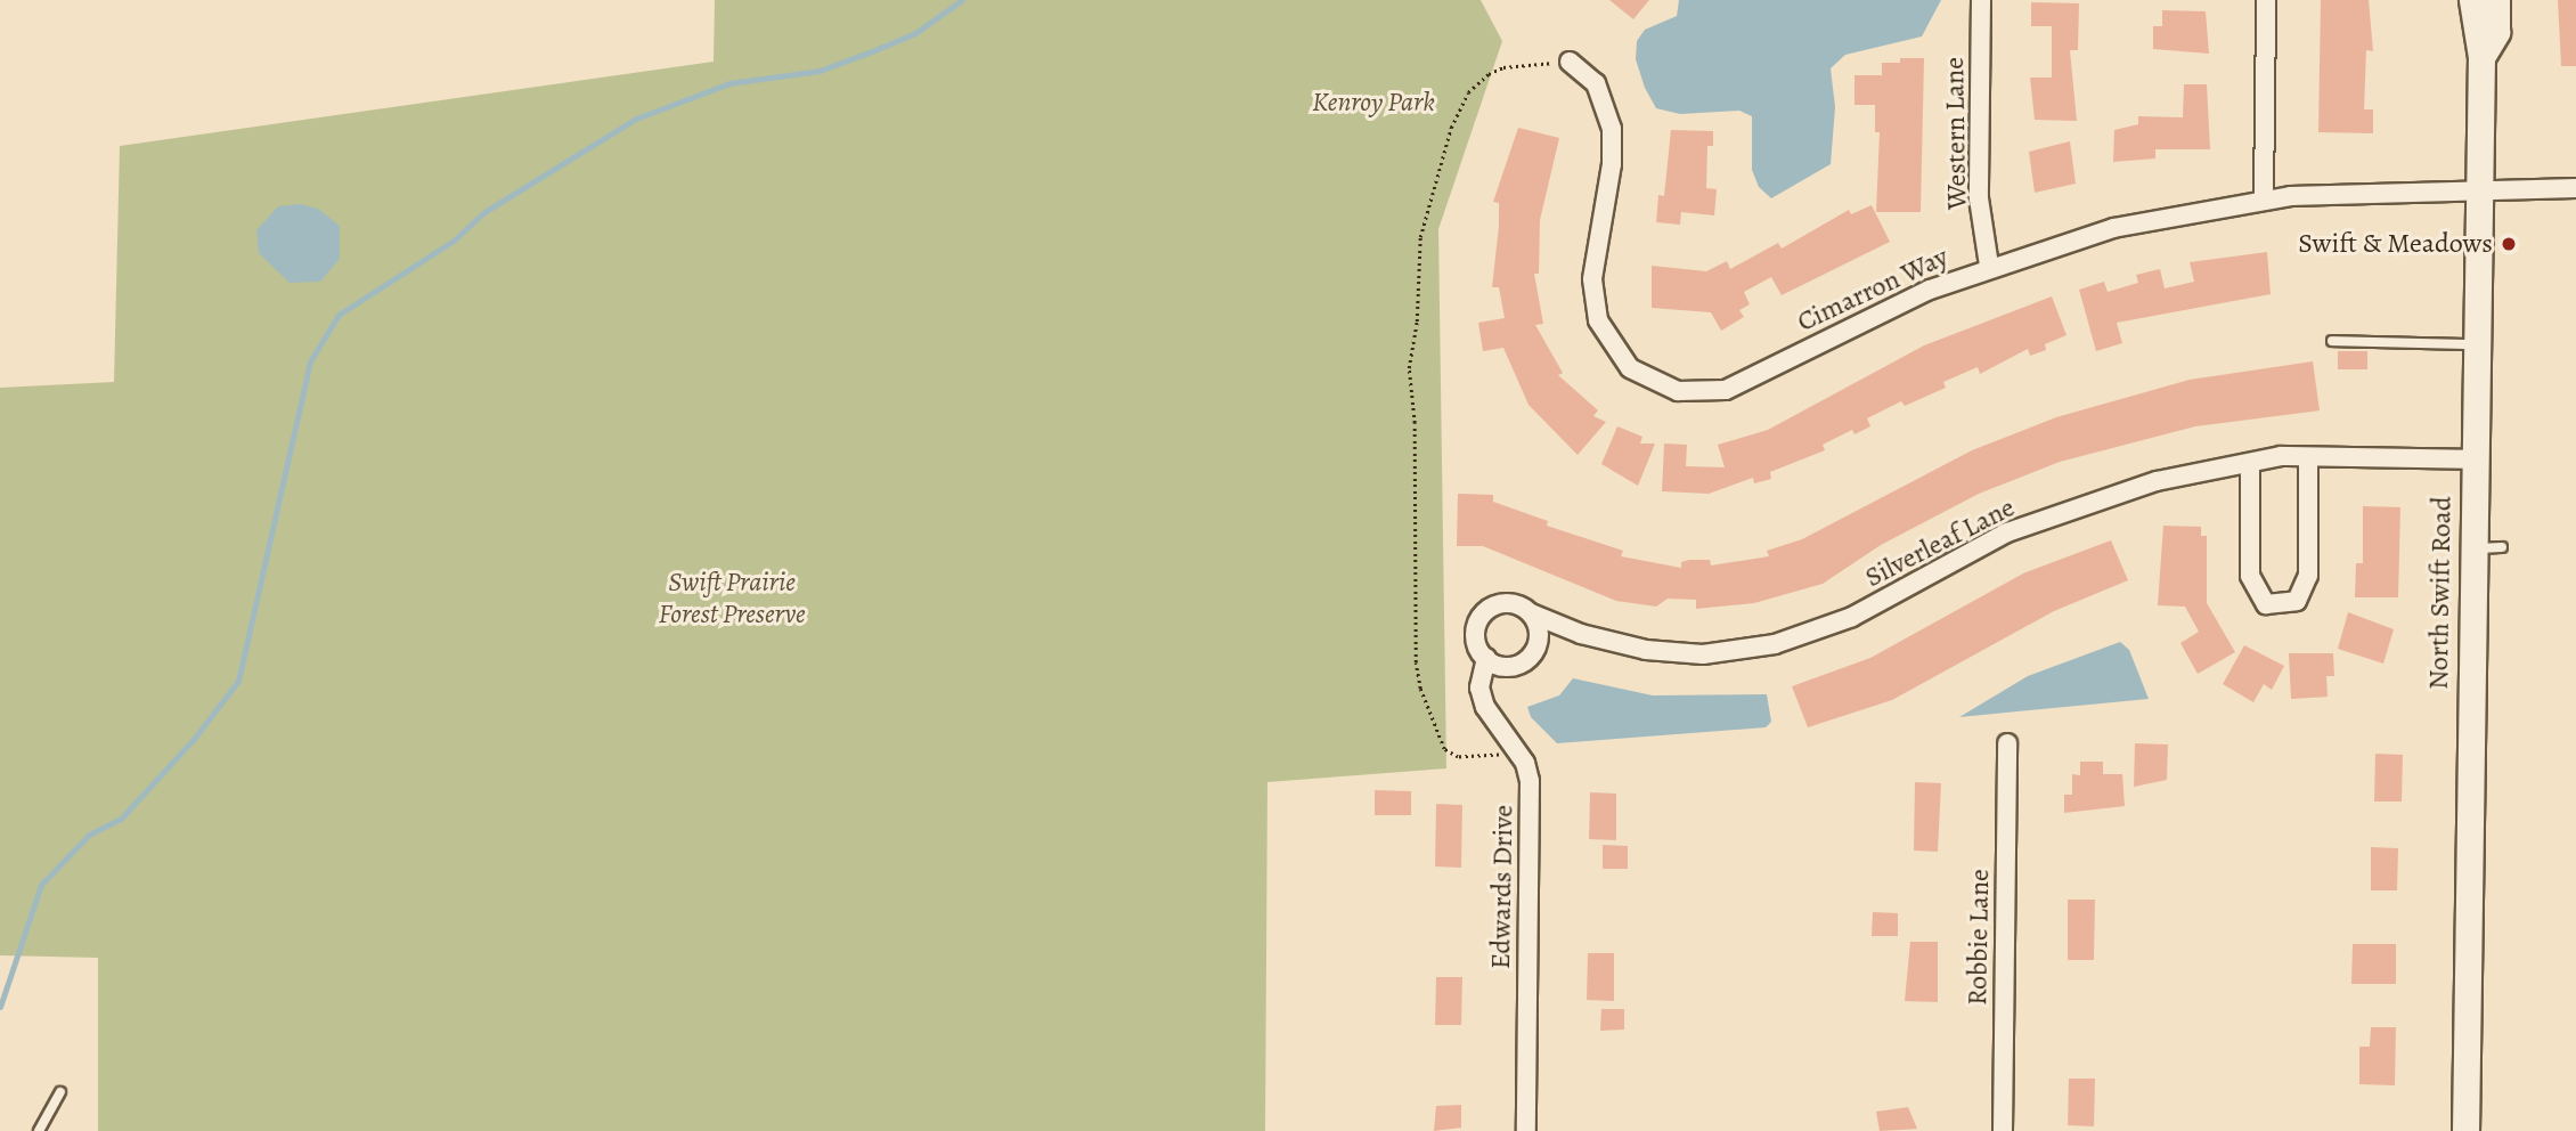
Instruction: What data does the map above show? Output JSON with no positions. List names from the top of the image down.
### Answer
{
  "streets": {
    "street": [
      "Western Lane",
      "Cimarron Way",
      "Silverleaf Lane",
      "North Swift Road",
      "Edwards Drive",
      "Robbie Lane"
    ]
  },
  "crossings": [
    ["Western Lane", "Cimarron Way"],
    ["Cimarron Way", "North Swift Road"],
    ["Silverleaf Lane", "North Swift Road"],
    ["Silverleaf Lane", "Edwards Drive"]
  ],
  "parks": ["Kenroy Park", "Swift Prairie Forest Preserve"],
  "places": ["Swift & Meadows"]
}
